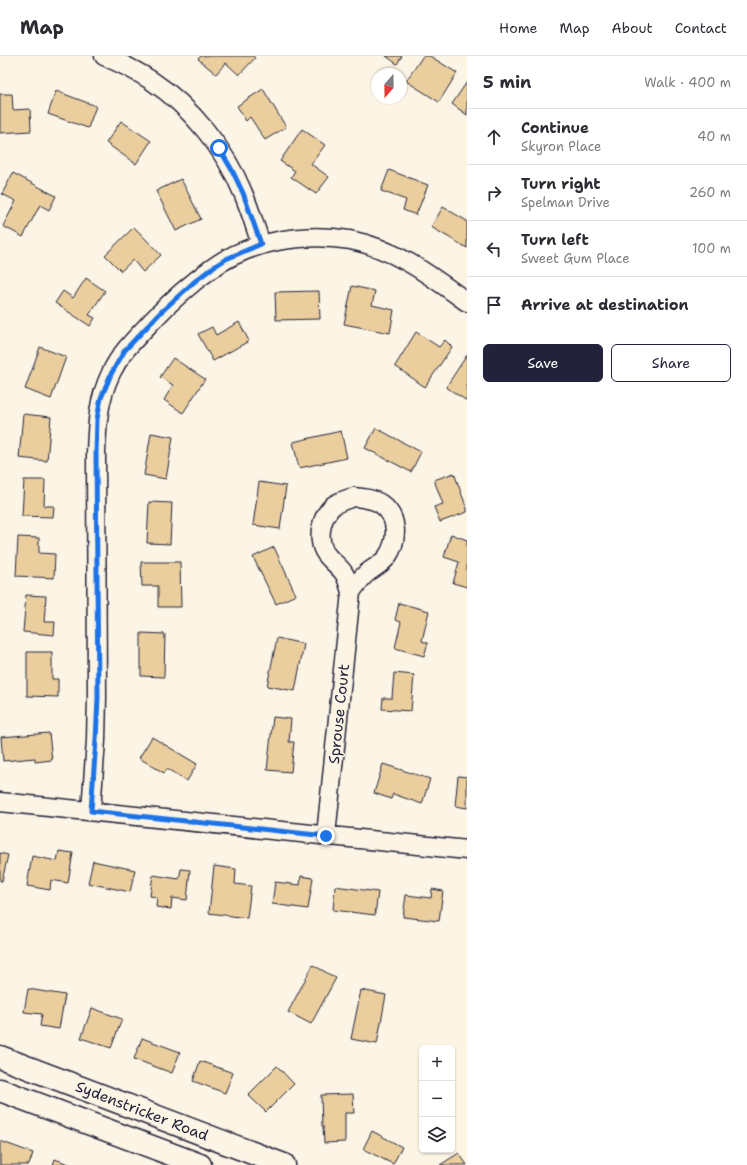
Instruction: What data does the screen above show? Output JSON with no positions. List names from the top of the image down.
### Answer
{
  "streets": {
    "main road": ["Sydenstricker Road"],
    "street": ["Sprouse Court"]
  },
  "north": "bottom",
  "page": {
    "header": "Map",
    "nav": [
      "Home",
      "Map",
      "About",
      "Contact"
    ],
    "heading": ["5 min", "Walk · 400 m"],
    "list": [
      ["Continue", "Skyron Place", "40 m"],
      ["Turn right", "Spelman Drive", "260 m"],
      ["Turn left", "Sweet Gum Place", "100 m"],
      "Arrive at destination"
    ],
    "buttons": ["Save", "Share"],
    "map_buttons": ["+", "−"]
  }
}
